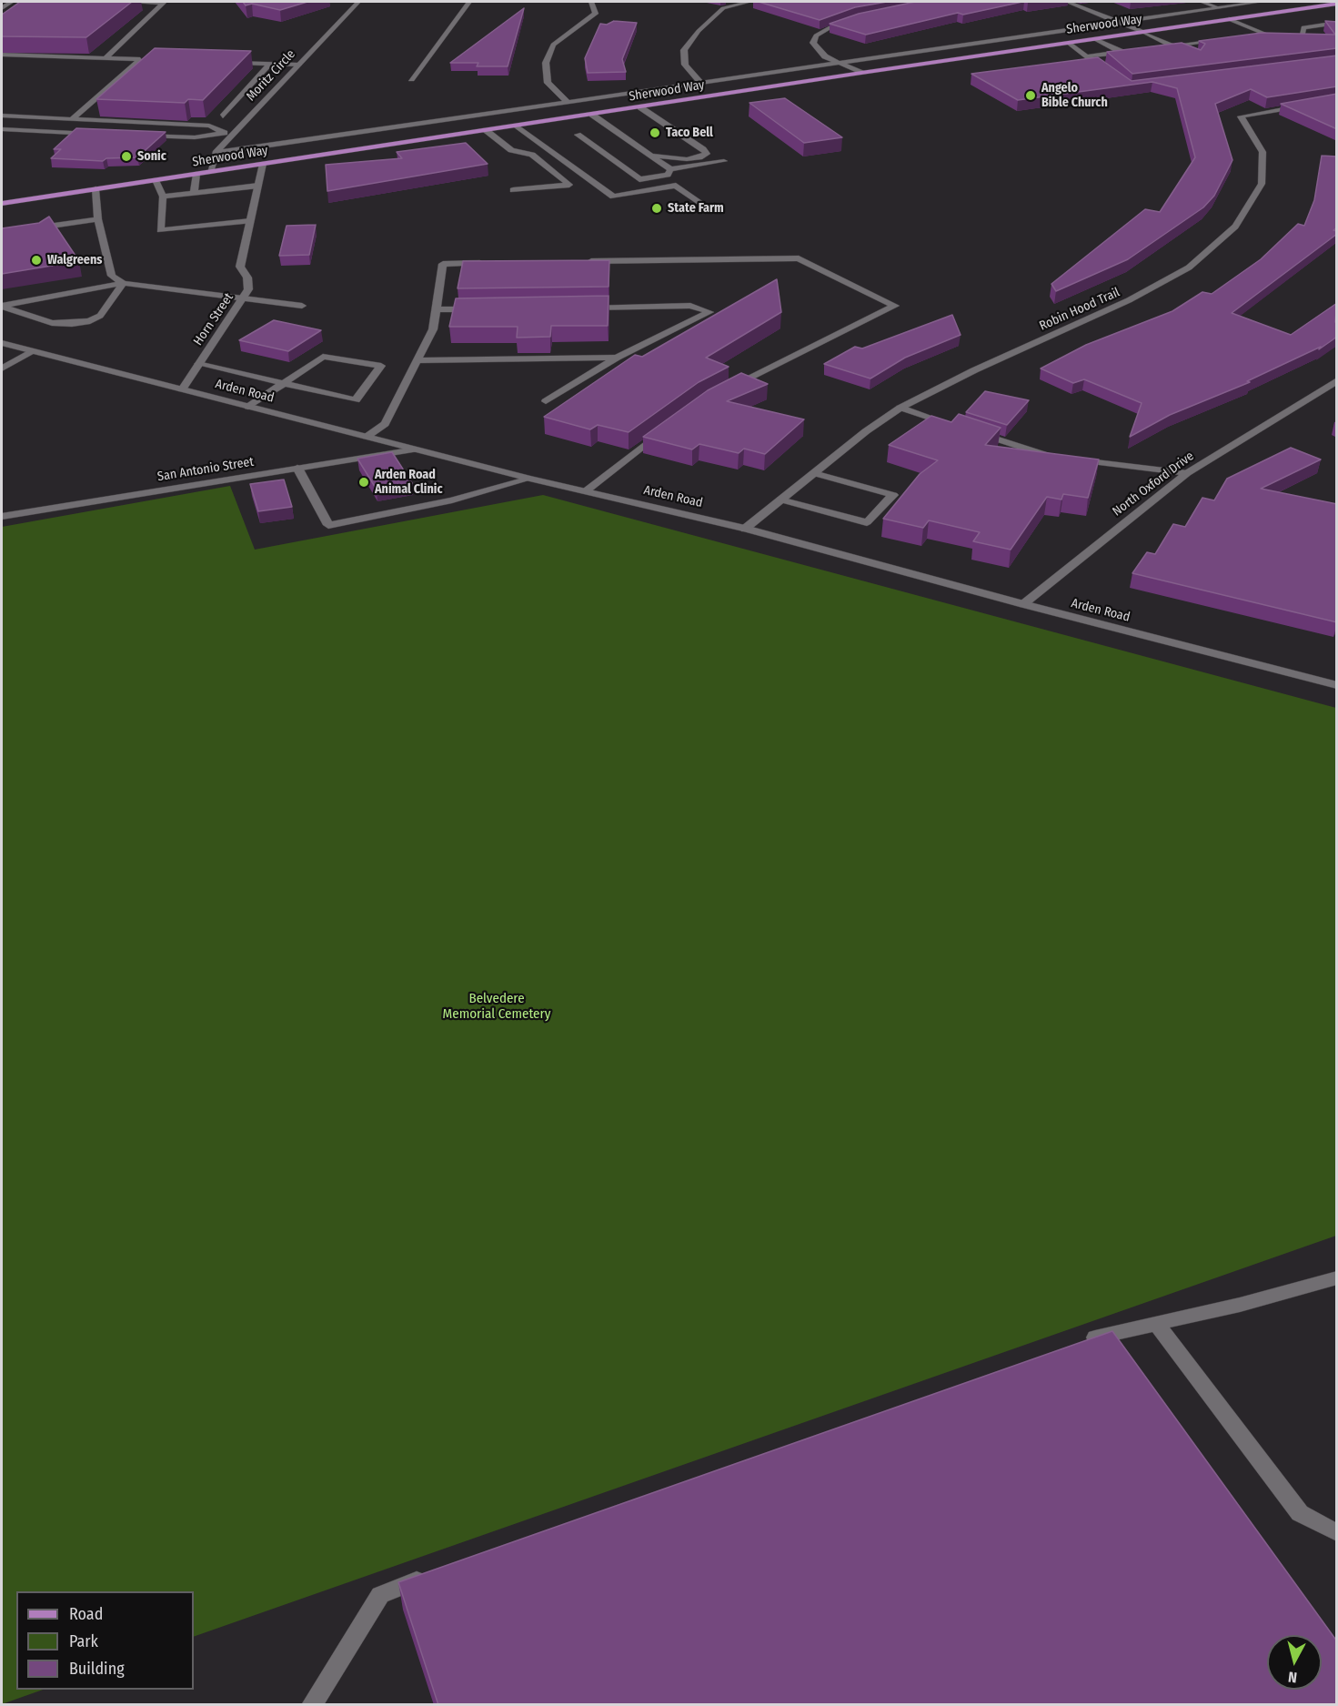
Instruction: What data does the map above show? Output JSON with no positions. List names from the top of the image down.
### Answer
{
  "streets": {
    "main road": ["Sherwood Way"],
    "street": [
      "Moritz Circle",
      "Robin Hood Trail",
      "Horn Street",
      "Arden Road",
      "San Antonio Street",
      "North Oxford Drive"
    ]
  },
  "crossings": [
    ["Sherwood Way", "Moritz Circle"],
    ["Sherwood Way", "Horn Street"],
    ["Robin Hood Trail", "Arden Road"],
    ["Horn Street", "Arden Road"],
    ["Arden Road", "San Antonio Street"],
    ["Arden Road", "North Oxford Drive"]
  ],
  "parks": ["Belvedere Memorial Cemetery"],
  "places": [
    "Angelo Bible Church",
    "Taco Bell",
    "Sonic",
    "State Farm",
    "Walgreens",
    "Arden Road Animal Clinic"
  ],
  "legend": ["Road", "Park", "Building"],
  "north": "bottom"
}
